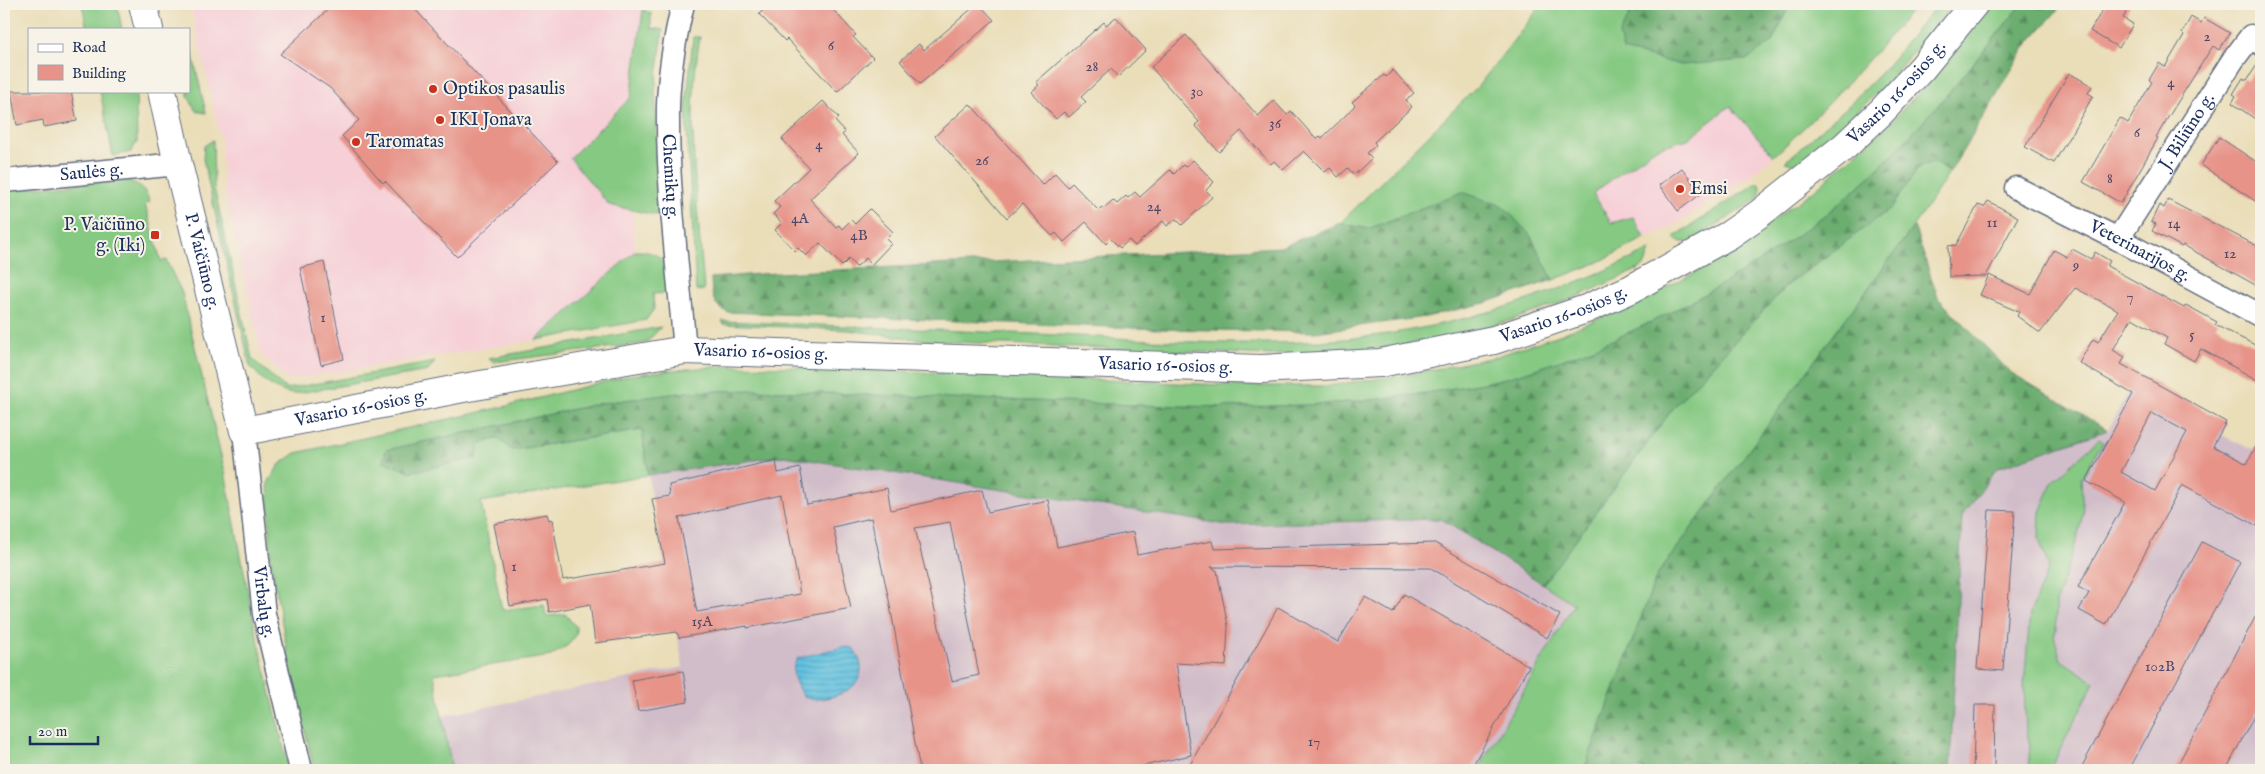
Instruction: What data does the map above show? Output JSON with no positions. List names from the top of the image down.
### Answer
{
  "streets": {
    "main road": ["Vasario 16-osios g.", "P. Vaičiūno g."],
    "street": [
      "J. Biliūno g.",
      "Saulės g.",
      "Chemikų g.",
      "Veterinarijos g.",
      "Virbalų g."
    ]
  },
  "crossings": [
    ["Vasario 16-osios g.", "Chemikų g."],
    ["Vasario 16-osios g.", "P. Vaičiūno g."],
    ["Vasario 16-osios g.", "Virbalų g."],
    ["J. Biliūno g.", "Veterinarijos g."],
    ["Saulės g.", "P. Vaičiūno g."],
    ["P. Vaičiūno g.", "Virbalų g."]
  ],
  "places": {
    "other": [
      "Optikos pasaulis",
      "IKI Jonava",
      "Taromatas",
      "Emsi"
    ],
    "transit": ["P. Vaičiūno g. (Iki)"]
  },
  "house_numbers": [
    "2",
    "6",
    "28",
    "4",
    "30",
    "36",
    "6",
    "4",
    "26",
    "8",
    "24",
    "4A",
    "11",
    "14",
    "4B",
    "12",
    "9",
    "7",
    "1",
    "5",
    "1",
    "15A",
    "102B",
    "17"
  ],
  "legend": ["Road", "Building"],
  "scale_bar": "20 m"
}
